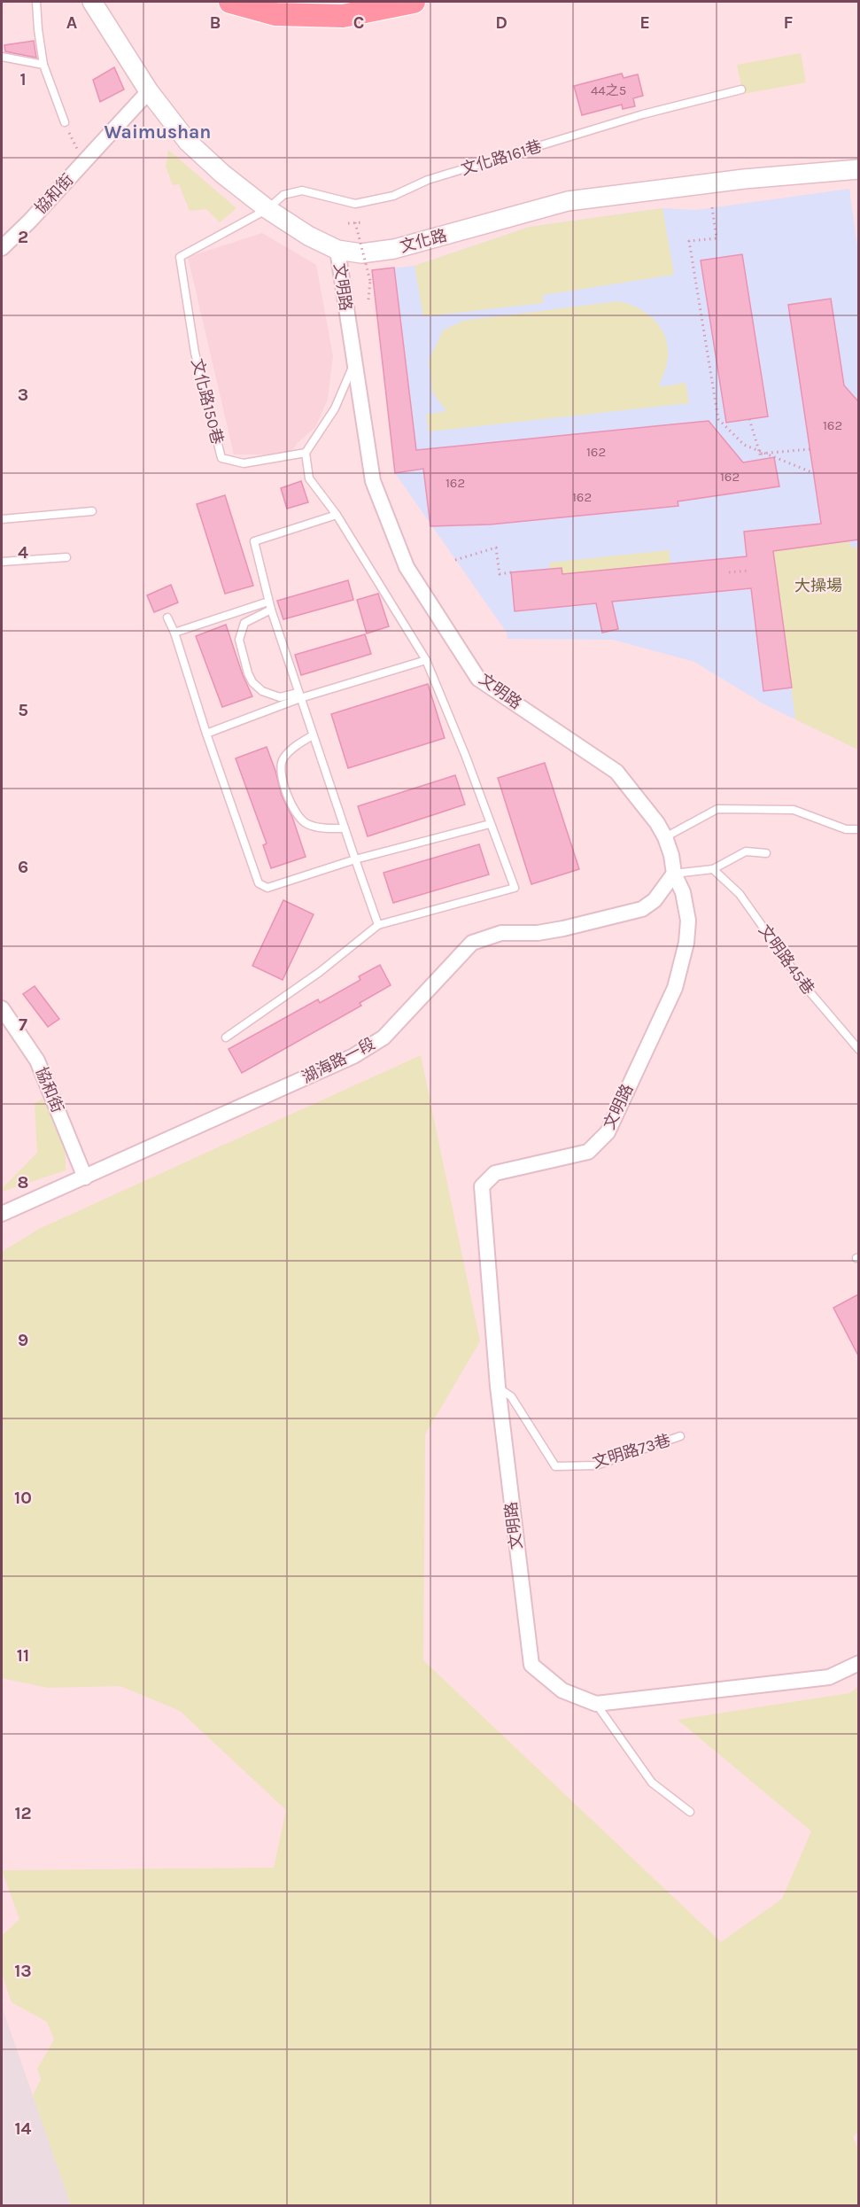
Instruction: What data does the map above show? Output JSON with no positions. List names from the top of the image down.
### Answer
{
  "streets": {
    "street": [
      "協和街",
      "文化路",
      "文明路",
      "湖海路一段"
    ],
    "lane": [
      "文化路161巷",
      "文化路150巷",
      "文明路45巷",
      "文明路73巷"
    ]
  },
  "crossings": [
    ["文化路161巷", "文化路"],
    ["文化路161巷", "文化路150巷"],
    ["協和街", "文化路"],
    ["協和街", "湖海路一段"],
    ["文化路", "文明路"],
    ["文化路", "文化路150巷"],
    ["文明路", "湖海路一段"],
    ["文明路", "文明路73巷"]
  ],
  "districts": ["Waimushan"],
  "parks": ["大操場"],
  "house_numbers": [
    "44之5",
    "162",
    "162",
    "162",
    "162",
    "162"
  ],
  "grid": {
    "columns": [
      "A",
      "B",
      "C",
      "D",
      "E",
      "F"
    ],
    "rows": [
      "1",
      "2",
      "3",
      "4",
      "5",
      "6",
      "7",
      "8",
      "9",
      "10",
      "11",
      "12",
      "13",
      "14"
    ]
  }
}
